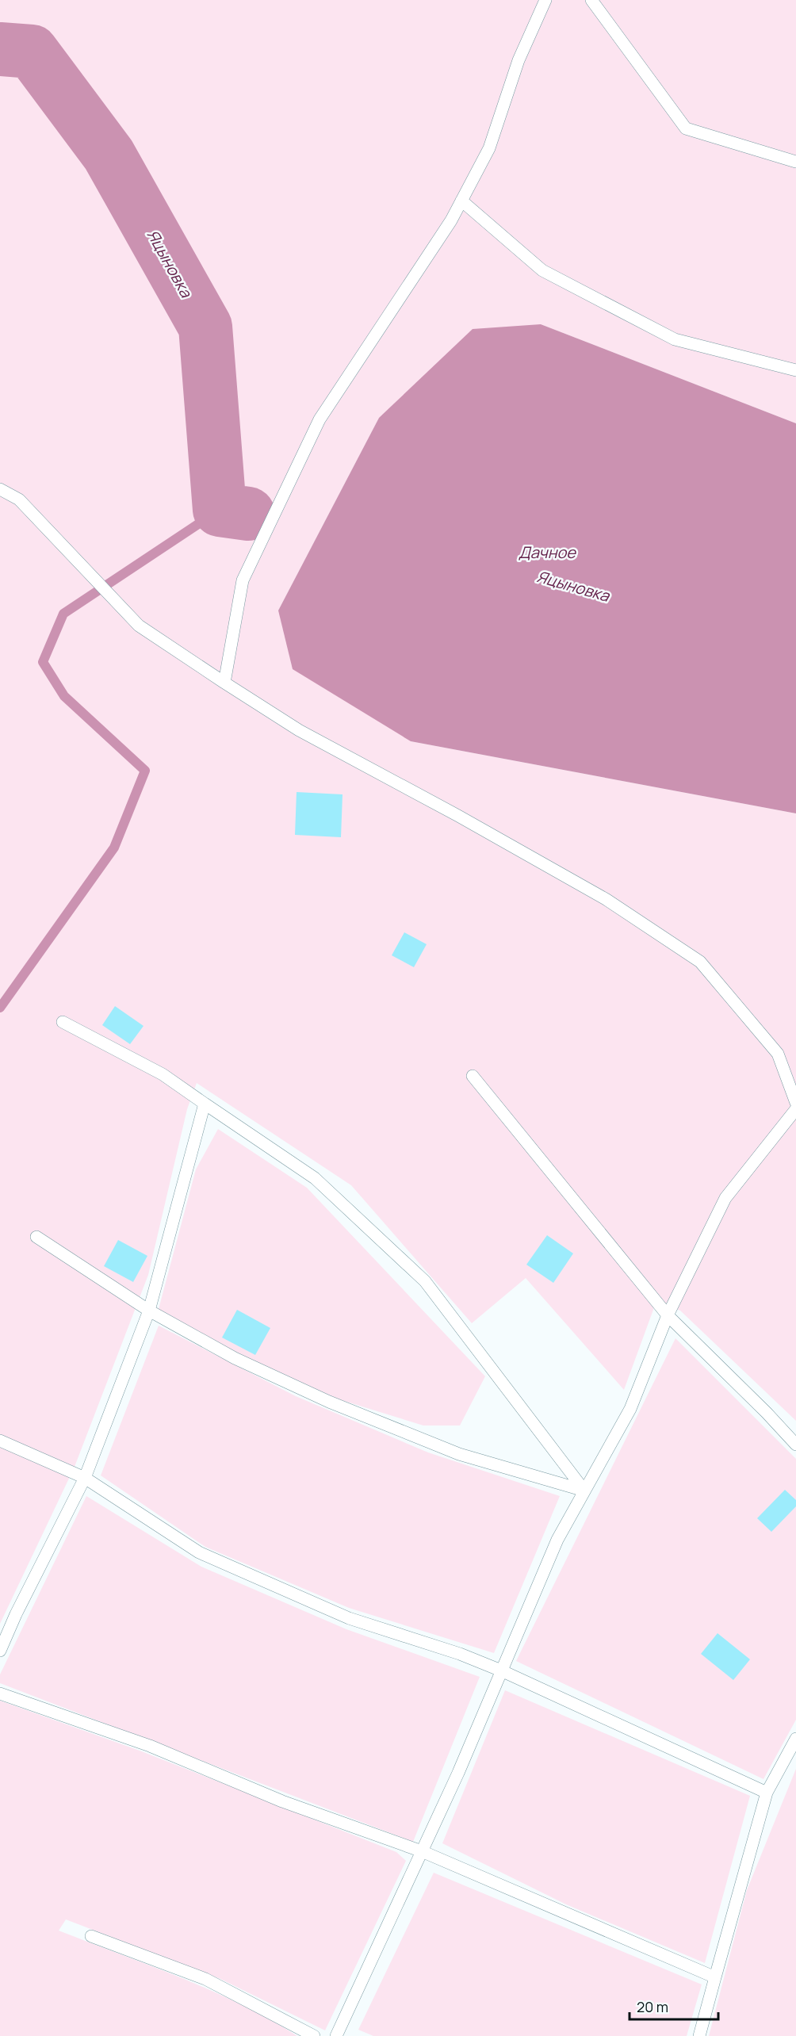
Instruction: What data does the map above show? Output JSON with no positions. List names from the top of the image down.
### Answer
{
  "water": ["Яцыновка", "Дачное"],
  "scale_bar": "20 m"
}
